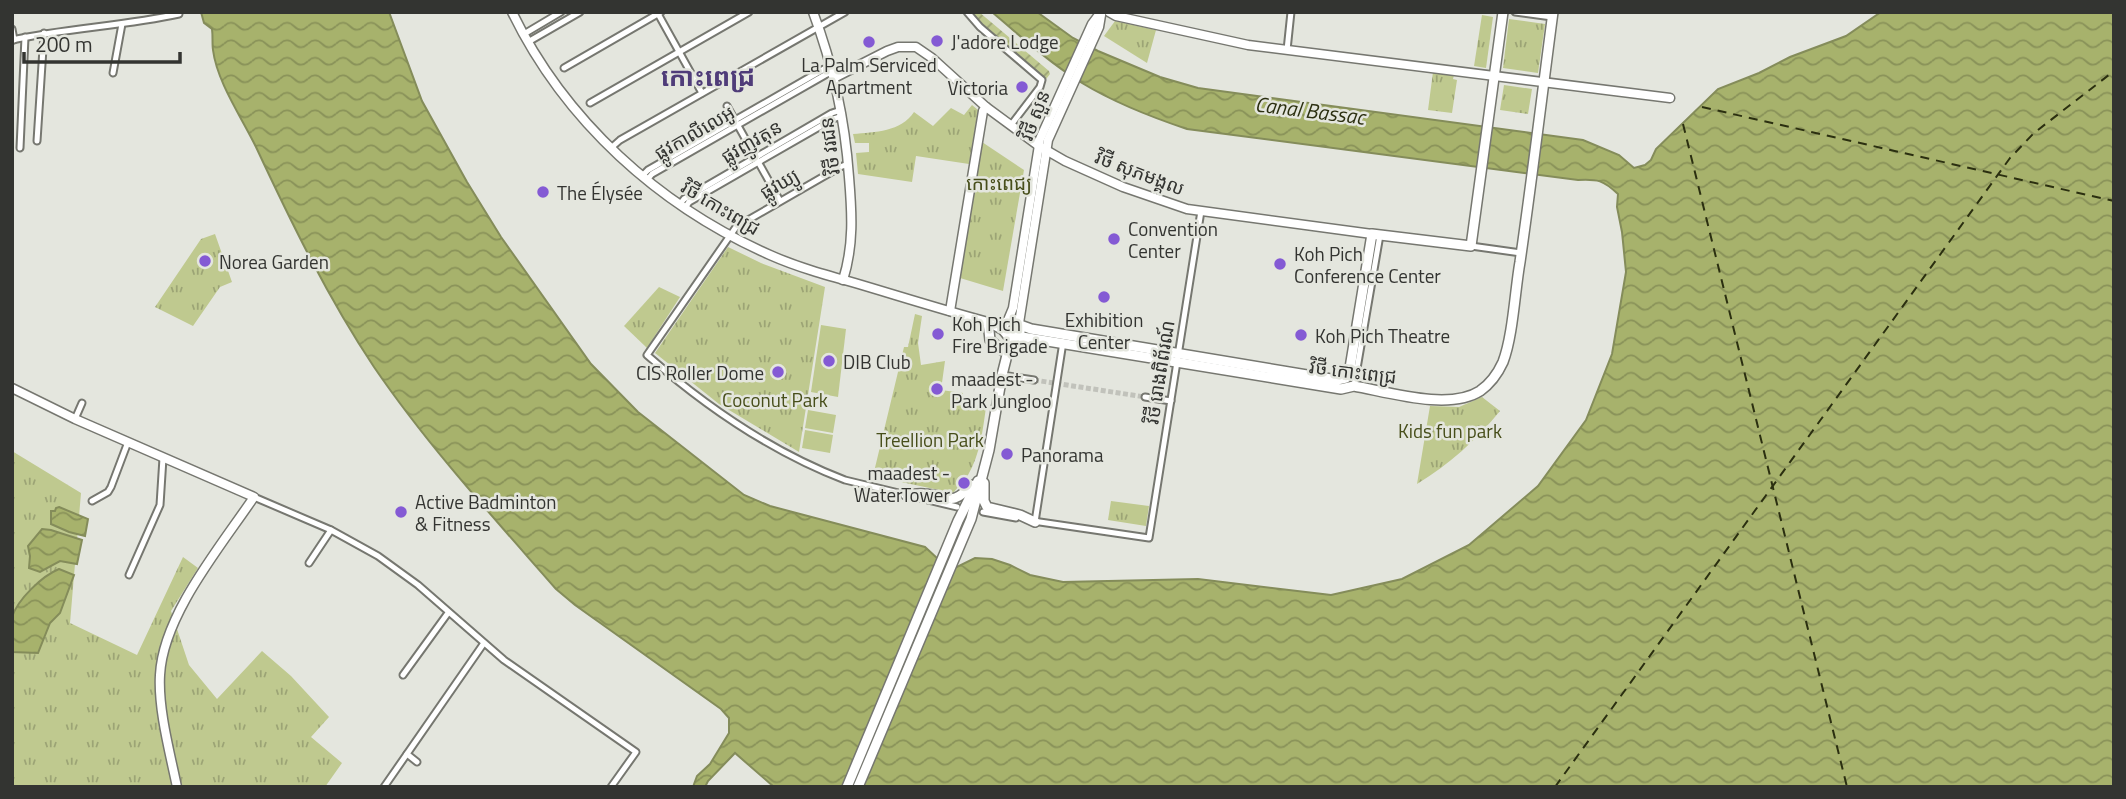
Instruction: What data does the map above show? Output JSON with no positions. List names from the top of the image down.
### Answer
{
  "streets": {
    "main road": ["វិថី សួន", "វិថី សុភមង្គល", "វិថី កោះពេជ្រ"],
    "street": [
      "ផ្លូវកាលីលេអូ",
      "ផ្លូវញូវតុន",
      "វិថី វរជន",
      "ផ្លូវឃ្យូ",
      "វិថី រោងពិព័រណ៍"
    ]
  },
  "crossings": [
    ["វិថី សួន", "វិថី សុភមង្គល"],
    ["វិថី សួន", "វិថី កោះពេជ្រ"],
    ["ផ្លូវកាលីលេអូ", "វិថី វរជន"],
    ["ផ្លូវកាលីលេអូ", "វិថី សុភមង្គល"],
    ["ផ្លូវកាលីលេអូ", "វិថី កោះពេជ្រ"],
    ["ផ្លូវញូវតុន", "វិថី វរជន"],
    ["ផ្លូវញូវតុន", "វិថី កោះពេជ្រ"],
    ["វិថី វរជន", "វិថី សុភមង្គល"],
    ["វិថី វរជន", "ផ្លូវឃ្យូ"],
    ["វិថី វរជន", "វិថី កោះពេជ្រ"],
    ["វិថី សុភមង្គល", "វិថី កោះពេជ្រ"],
    ["វិថី សុភមង្គល", "វិថី រោងពិព័រណ៍"],
    ["ផ្លូវឃ្យូ", "វិថី កោះពេជ្រ"],
    ["វិថី កោះពេជ្រ", "វិថី រោងពិព័រណ៍"]
  ],
  "districts": ["កោះពេជ្រ"],
  "water": ["Canal Bassac"],
  "parks": [
    "កោះពេជ្យ",
    "Coconut Park",
    "Kids fun park",
    "Treellion Park"
  ],
  "places": [
    "J'adore Lodge",
    "La Palm Serviced Apartment",
    "Victoria",
    "The Élysée",
    "Convention Center",
    "Norea Garden",
    "Koh Pich Conference Center",
    "Exhibition Center",
    "Koh Pich Fire Brigade",
    "Koh Pich Theatre",
    "DIB Club",
    "CIS Roller Dome",
    "maadest - Park Jungloo",
    "Panorama",
    "maadest - WaterTower",
    "Active Badminton & Fitness"
  ],
  "scale_bar": "200 m"
}
